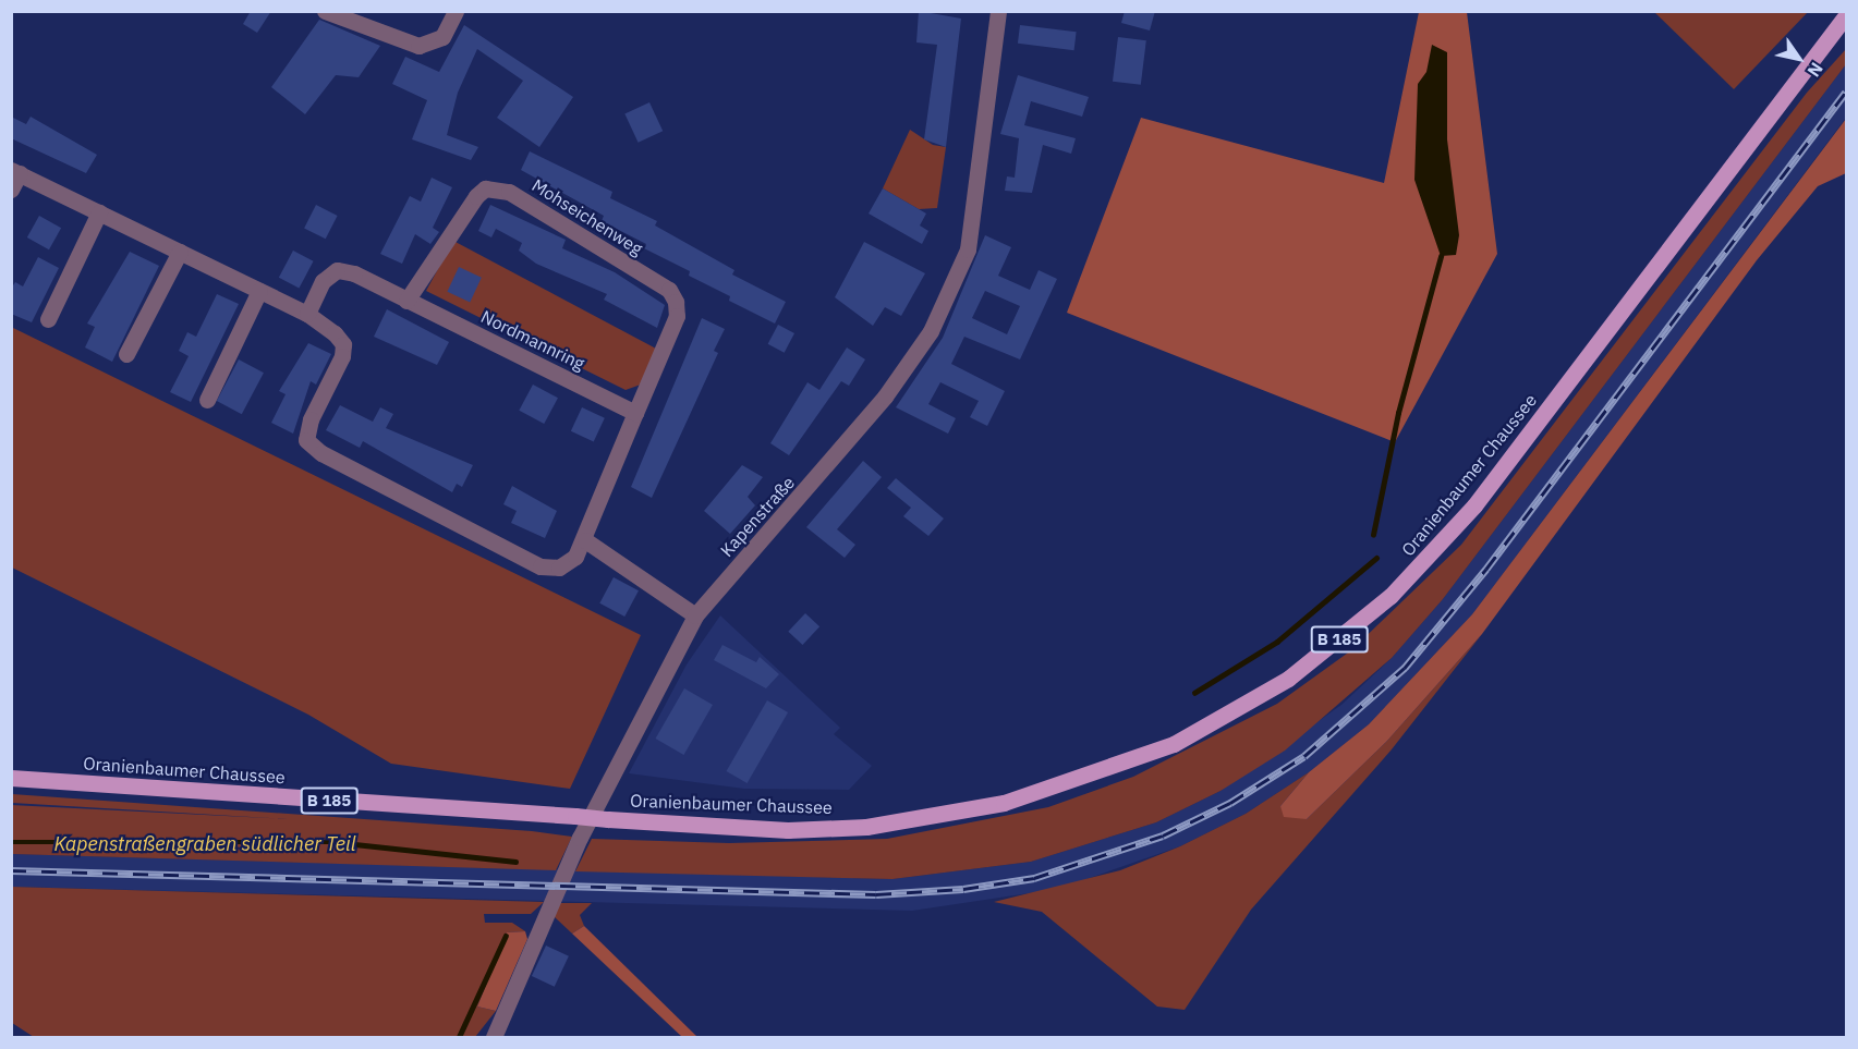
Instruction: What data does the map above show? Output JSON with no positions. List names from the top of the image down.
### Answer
{
  "streets": {
    "main road": ["Oranienbaumer Chaussee", "B 185"],
    "street": ["Mohseichenweg", "Nordmannring", "Kapenstraße"]
  },
  "crossings": [
    ["Mohseichenweg", "Nordmannring"]
  ],
  "water": ["Kapenstraßengraben südlicher Teil"],
  "north": "bottom right"
}
